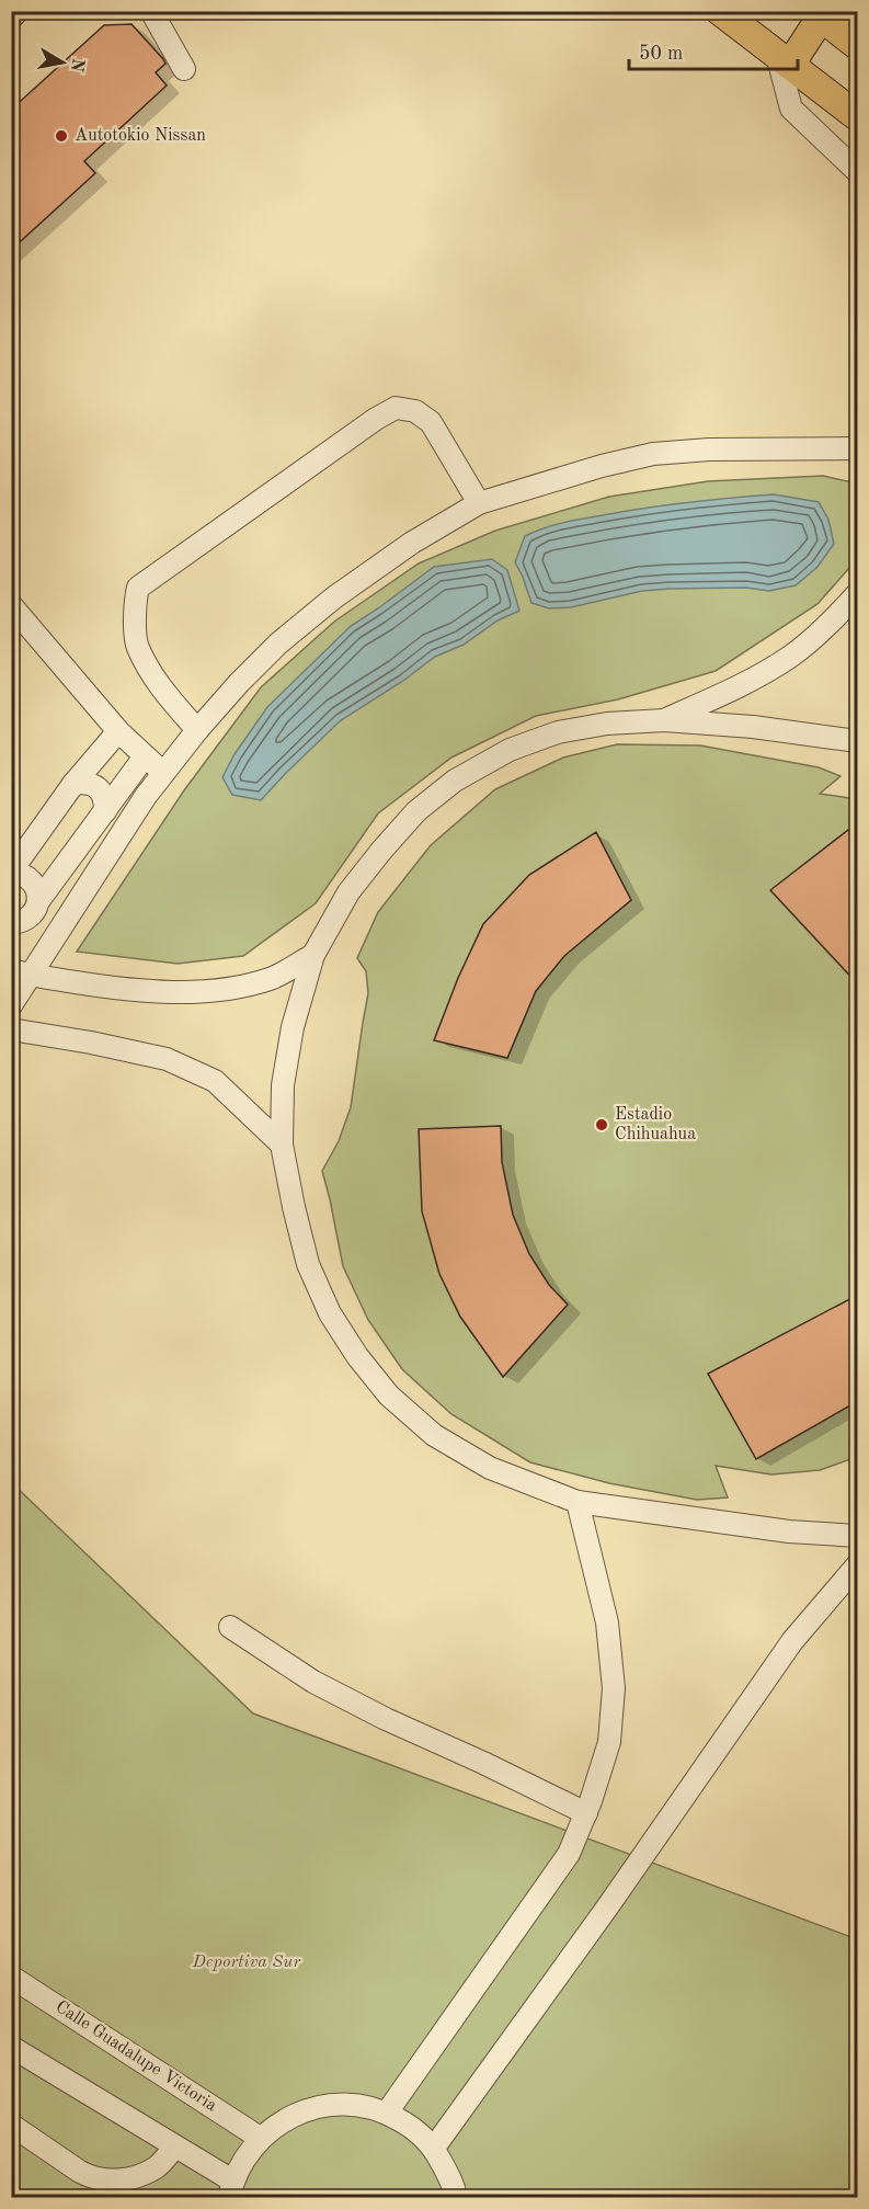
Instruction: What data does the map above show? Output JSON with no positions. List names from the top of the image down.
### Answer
{
  "streets": {
    "lane": ["Calle Guadalupe Victoria"]
  },
  "parks": ["Deportiva Sur"],
  "places": ["Autotokio Nissan", "Estadio Chihuahua"],
  "scale_bar": "50 m",
  "north": "right"
}
